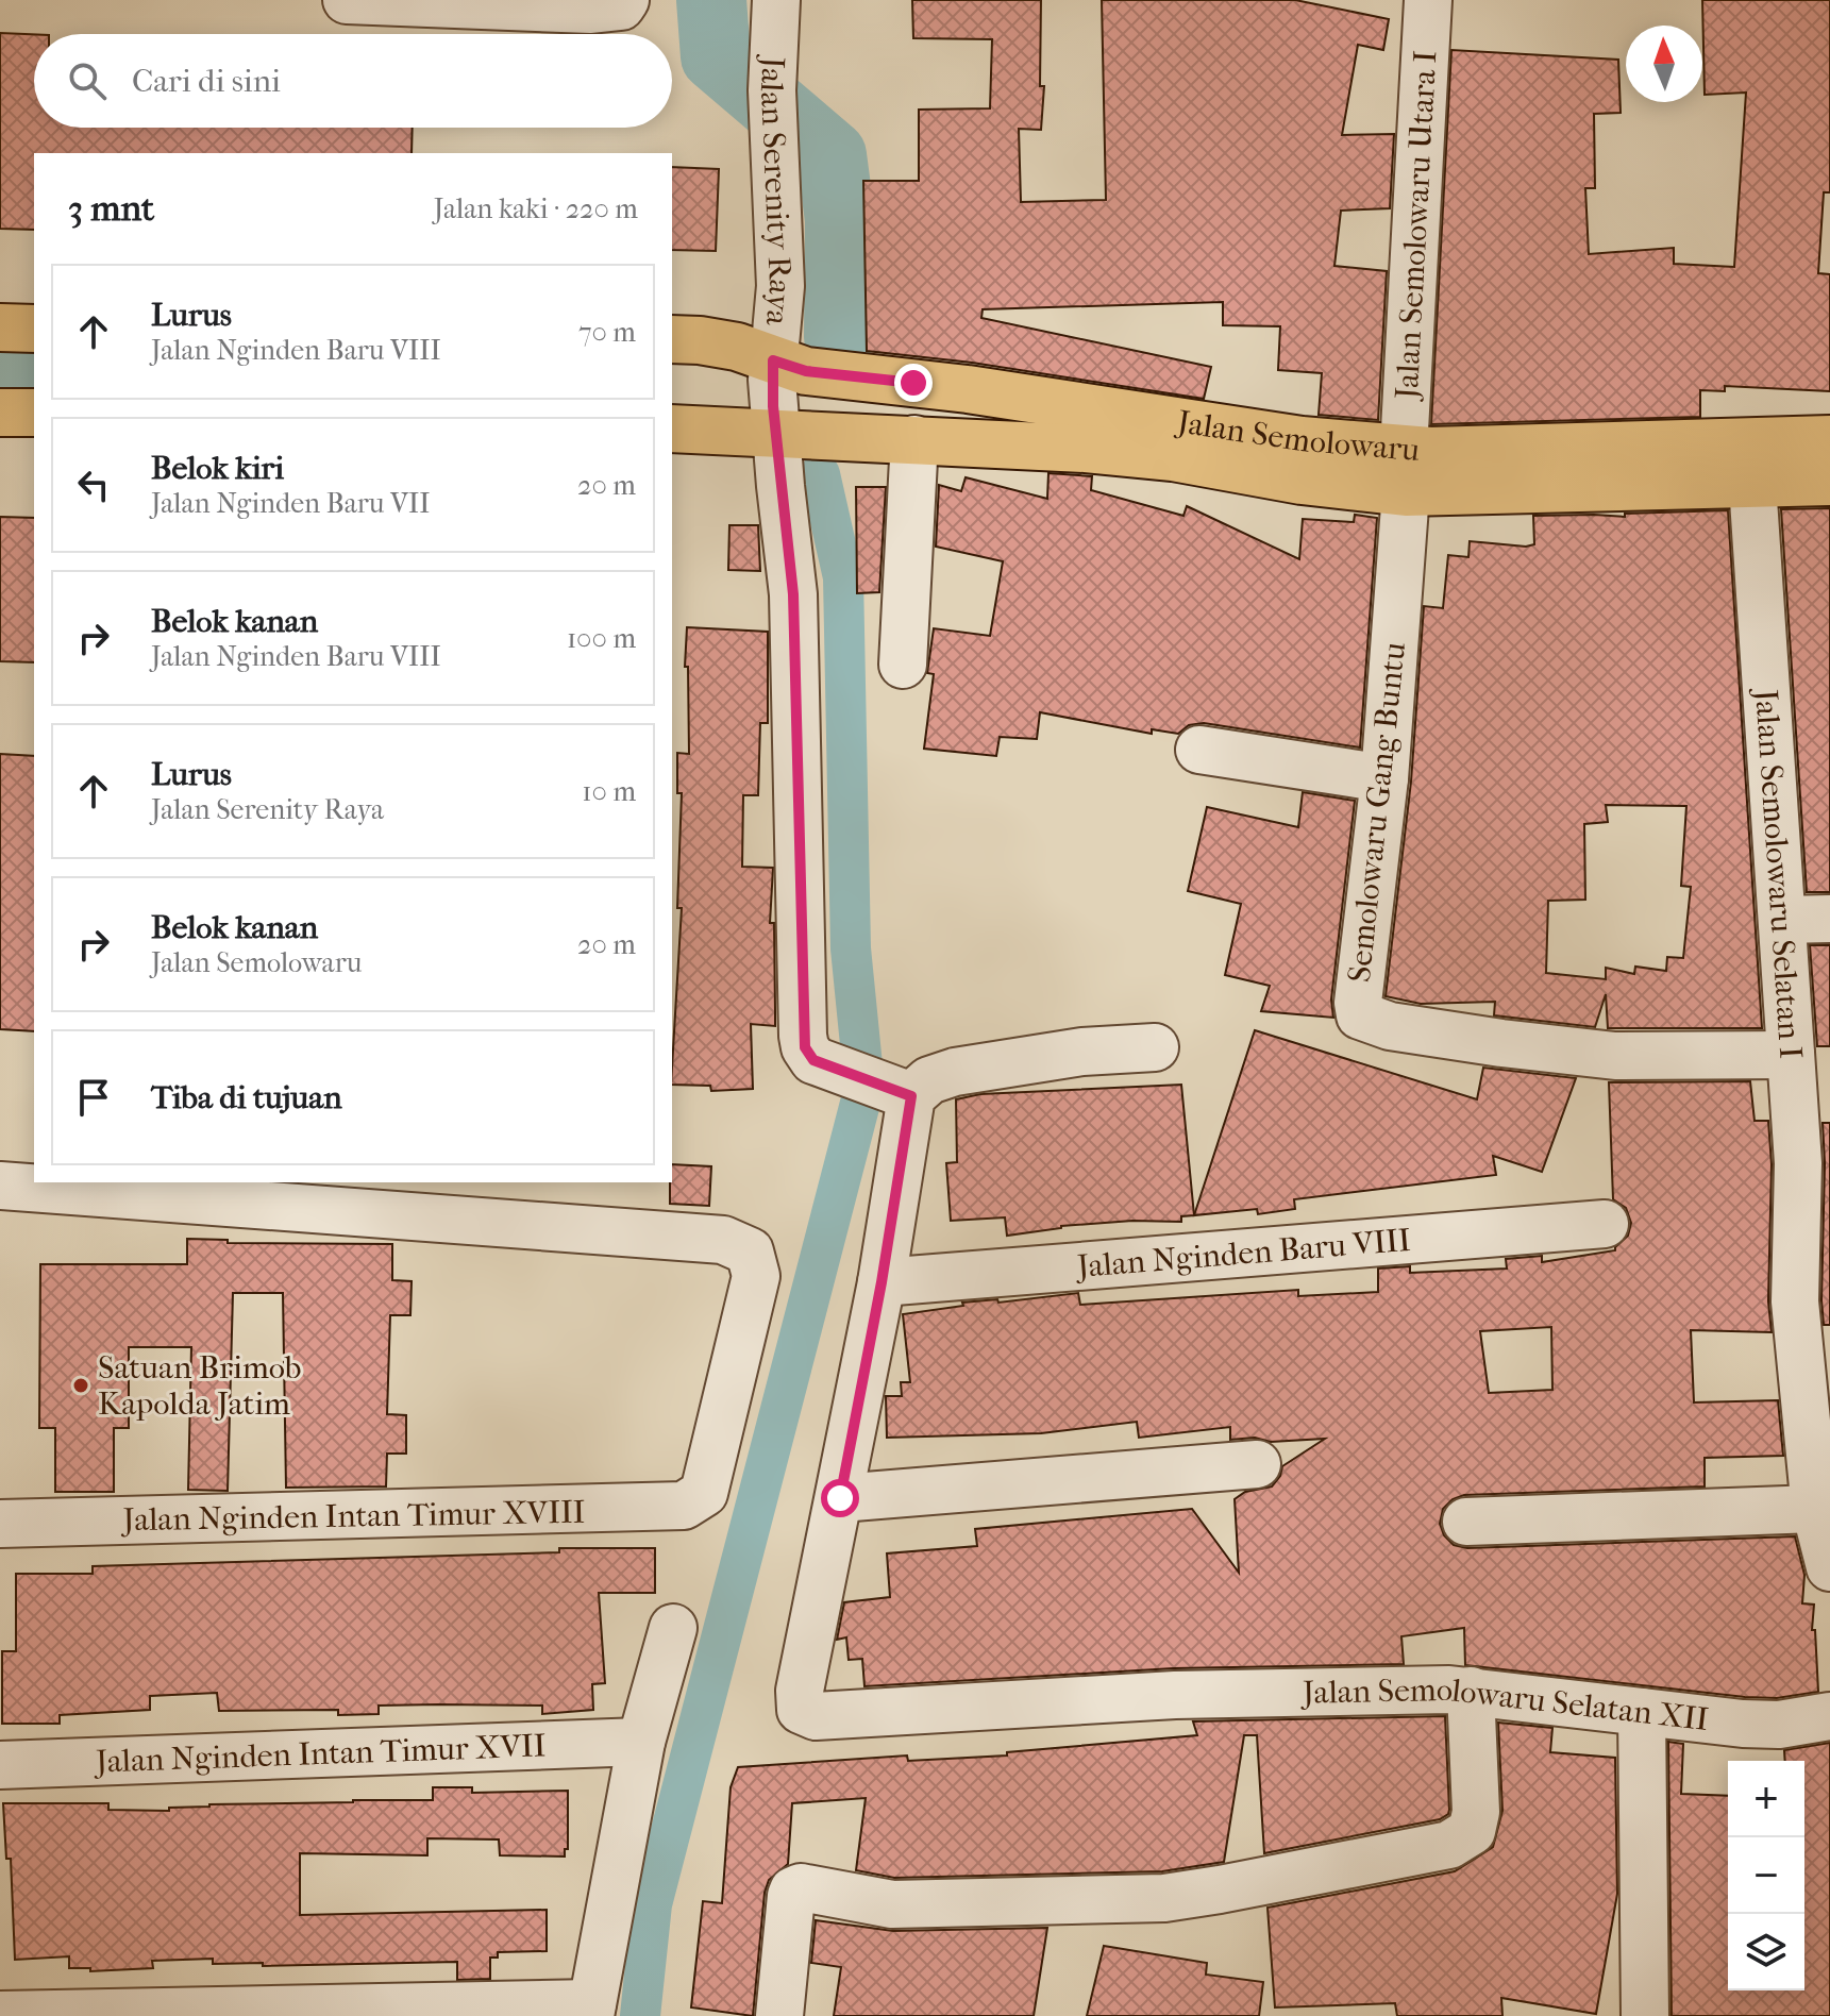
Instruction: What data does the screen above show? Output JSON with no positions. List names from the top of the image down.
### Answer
{
  "streets": {
    "main road": ["Jalan Semolowaru"],
    "street": [
      "Jalan Serenity Raya",
      "Jalan Semolowaru Utara I",
      "Semolowaru Gang Buntu",
      "Jalan Semolowaru Selatan I",
      "Jalan Nginden Baru VIII",
      "Jalan Nginden Intan Timur XVIII",
      "Jalan Semolowaru Selatan XII",
      "Jalan Nginden Intan Timur XVII"
    ]
  },
  "crossings": [
    ["Jalan Serenity Raya", "Jalan Semolowaru"],
    ["Jalan Semolowaru Utara I", "Jalan Semolowaru"],
    ["Jalan Semolowaru Utara I", "Semolowaru Gang Buntu"],
    ["Jalan Semolowaru", "Semolowaru Gang Buntu"],
    ["Jalan Semolowaru", "Jalan Semolowaru Selatan I"],
    ["Semolowaru Gang Buntu", "Jalan Semolowaru Selatan I"]
  ],
  "places": ["Satuan Brimob Kapolda Jatim"],
  "north": "top",
  "page": {
    "search": "Cari di sini",
    "heading": ["3 mnt", "Jalan kaki · 220 m"],
    "list": [
      ["Lurus", "Jalan Nginden Baru VIII", "70 m"],
      ["Belok kiri", "Jalan Nginden Baru VII", "20 m"],
      ["Belok kanan", "Jalan Nginden Baru VIII", "100 m"],
      ["Lurus", "Jalan Serenity Raya", "10 m"],
      ["Belok kanan", "Jalan Semolowaru", "20 m"],
      "Tiba di tujuan"
    ],
    "map_buttons": ["+", "−"]
  }
}
